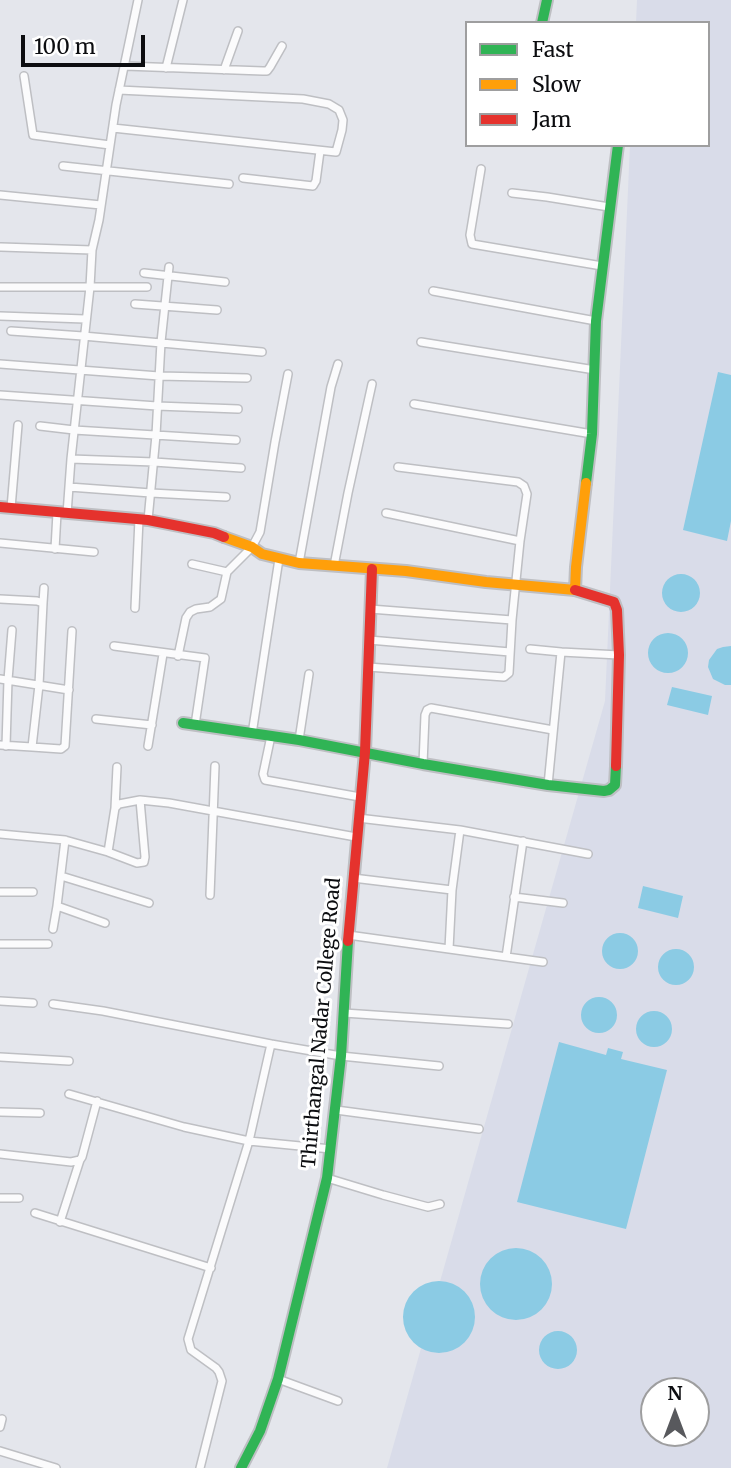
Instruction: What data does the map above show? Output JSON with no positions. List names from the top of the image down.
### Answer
{
  "streets": {
    "street": ["Thirthangal Nadar College Road"]
  },
  "legend": ["Fast", "Slow", "Jam"],
  "scale_bar": "100 m",
  "north": "top"
}
